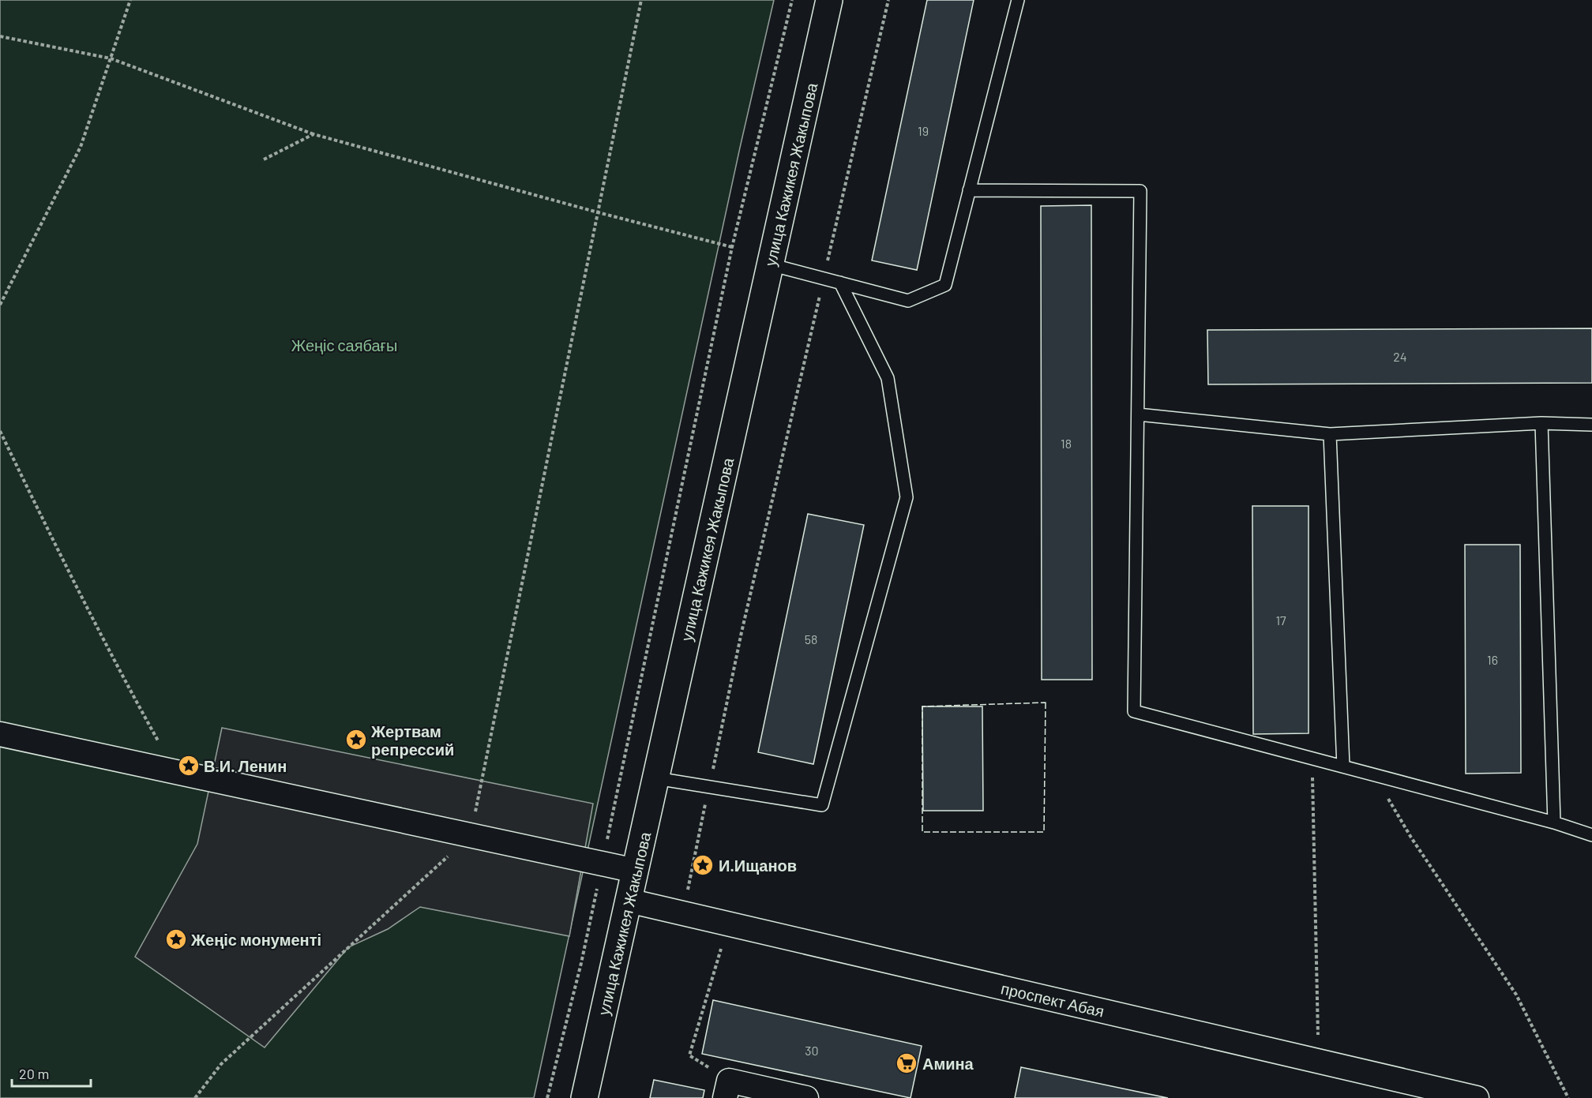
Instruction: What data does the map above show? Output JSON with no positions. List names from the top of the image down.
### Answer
{
  "streets": {
    "main road": ["улица Кажикея Жакыпова"],
    "street": ["проспект Абая"]
  },
  "crossings": [
    ["улица Кажикея Жакыпова", "проспект Абая"]
  ],
  "parks": ["Жеңіс саябағы"],
  "places": {
    "place": [
      "Жертвам репрессий",
      "В.И. Ленин",
      "И.Ищанов",
      "Жеңіс монументі"
    ],
    "supermarket": ["Амина"]
  },
  "house_numbers": [
    "19",
    "24",
    "18",
    "17",
    "58",
    "16",
    "30"
  ],
  "scale_bar": "20 m"
}
